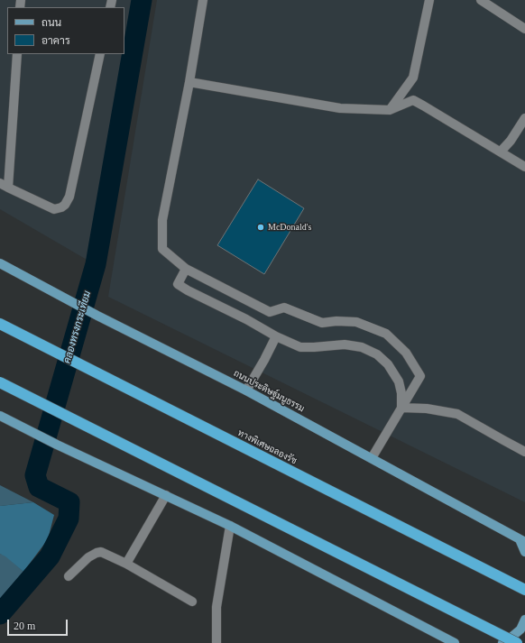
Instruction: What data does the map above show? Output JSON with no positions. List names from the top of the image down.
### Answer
{
  "streets": {
    "highway": ["ทางพิเศษฉลองรัช"],
    "main road": ["ถนนประดิษฐ์มนูธรรม"]
  },
  "water": ["คลองทรงกระเทียม"],
  "places": ["McDonald's"],
  "legend": ["ถนน", "อาคาร"],
  "scale_bar": "20 m"
}
